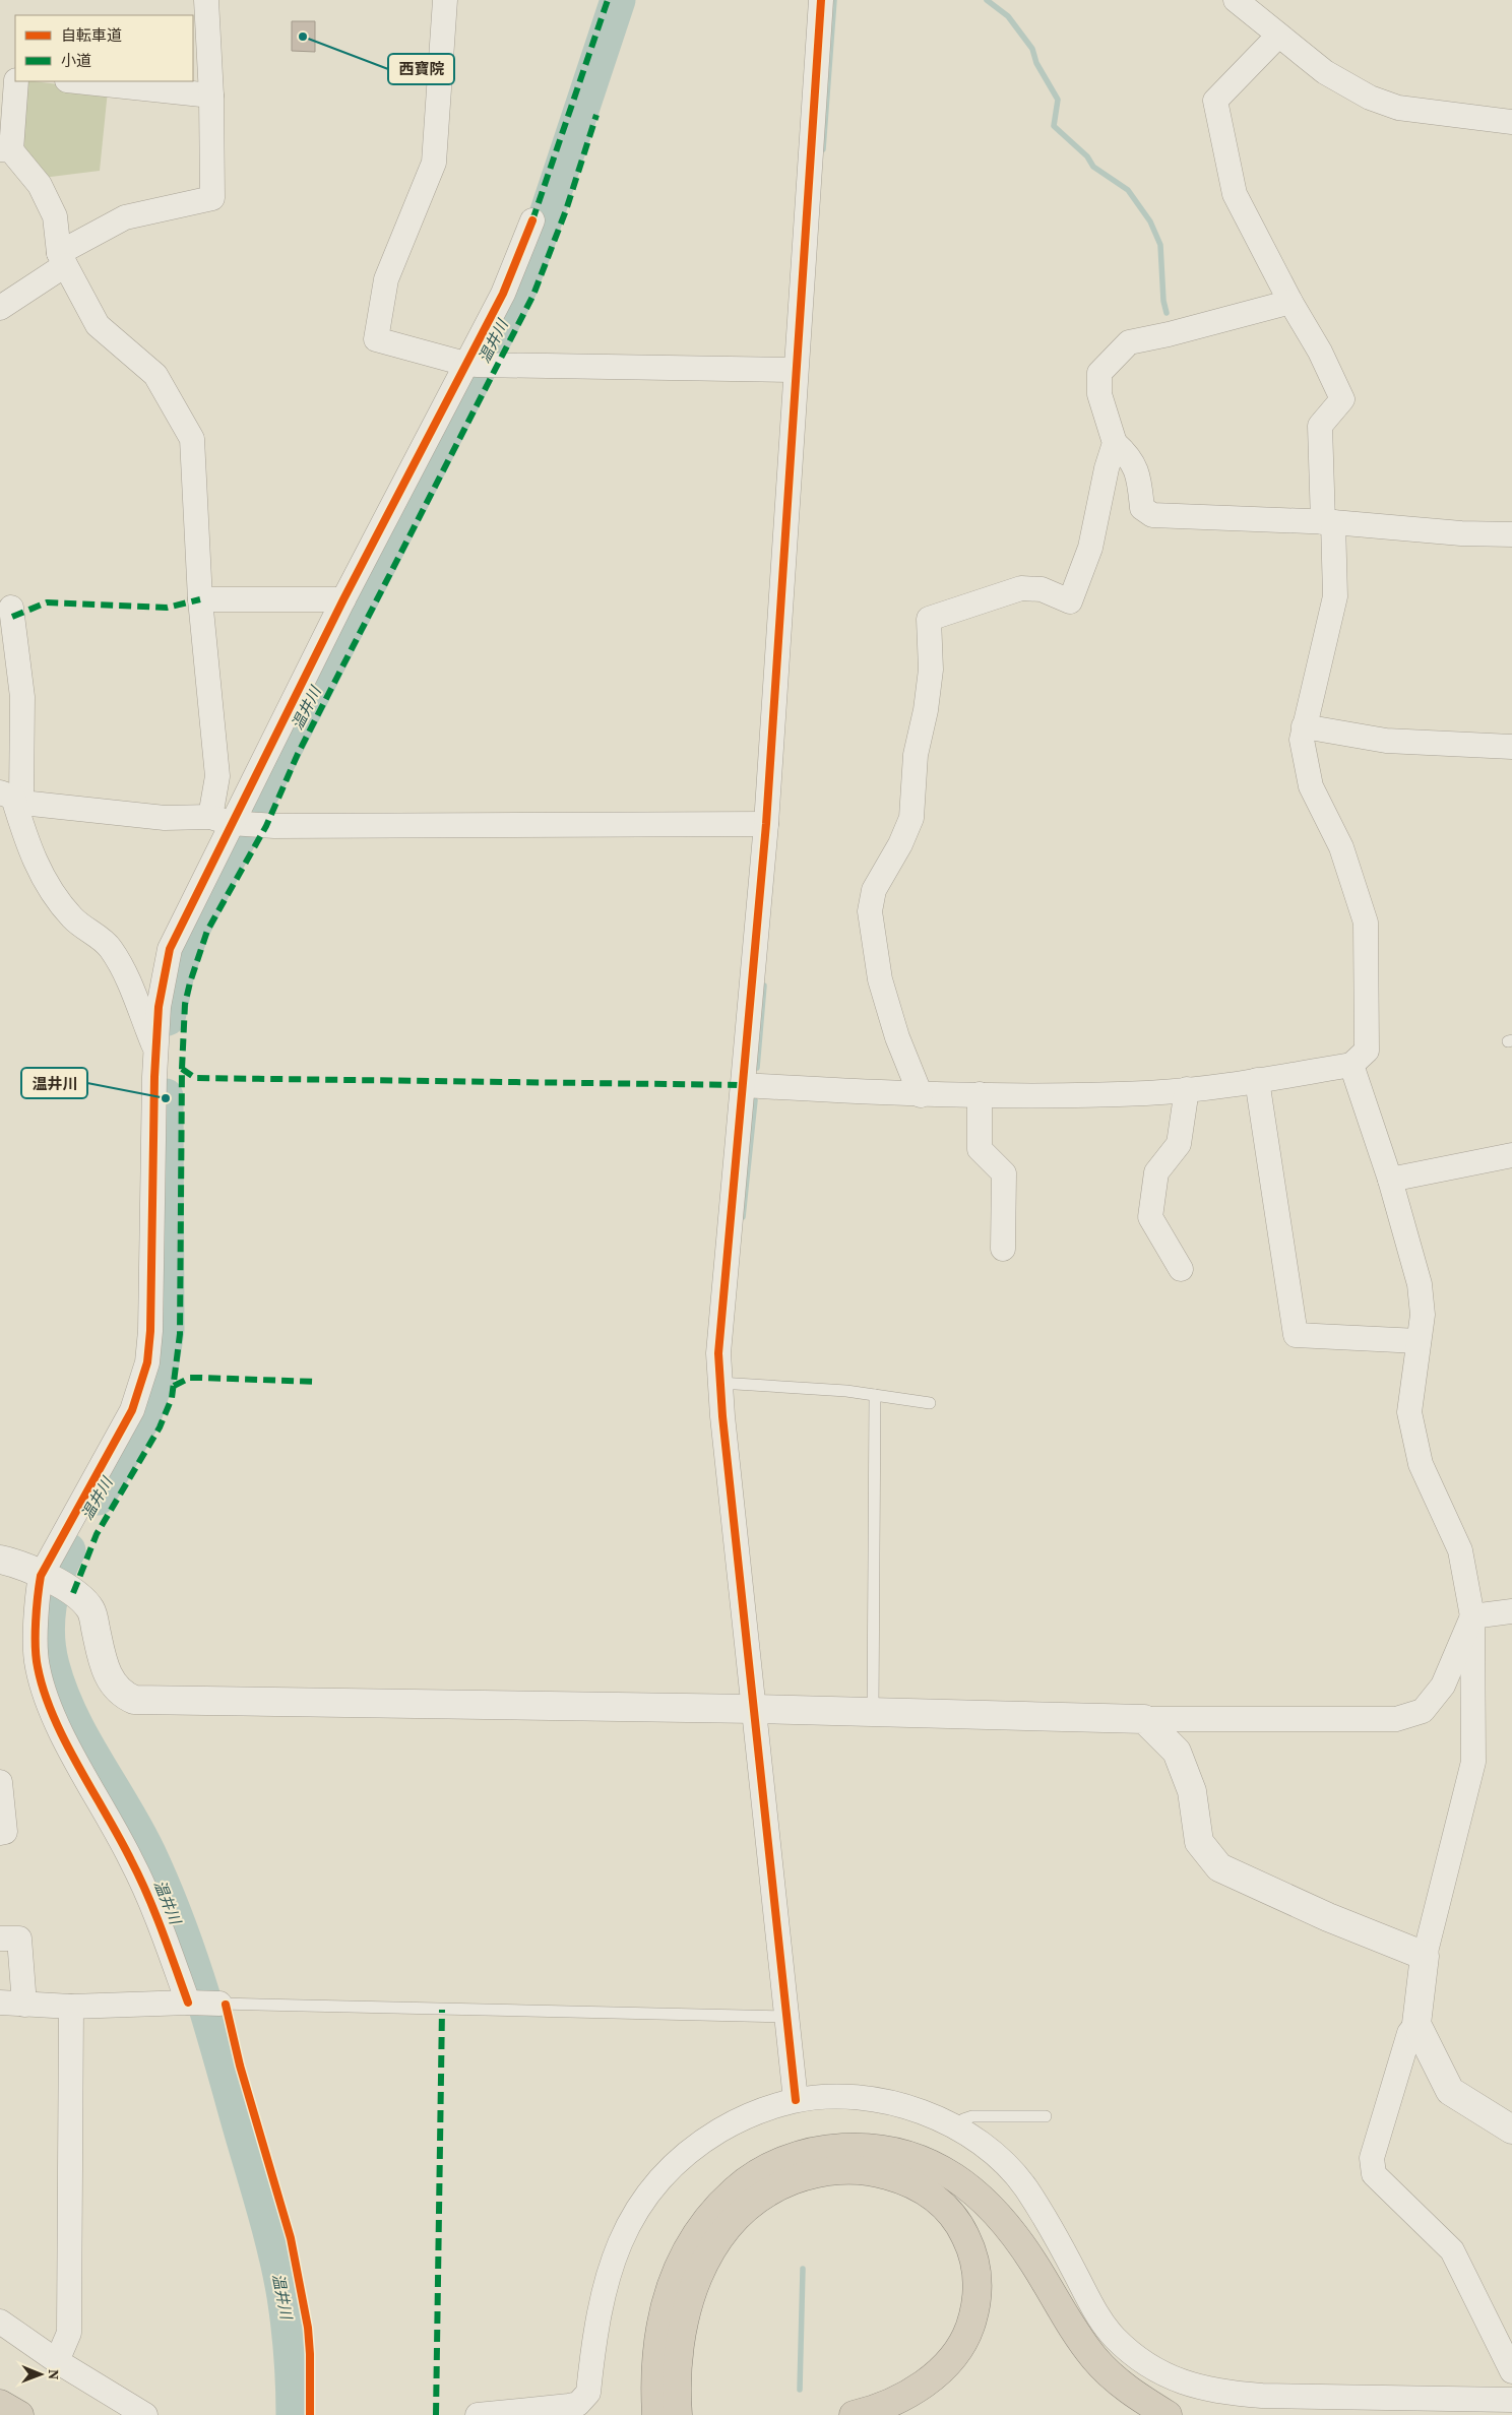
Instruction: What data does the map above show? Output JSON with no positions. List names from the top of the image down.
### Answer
{
  "water": ["温井川"],
  "places": ["西寶院", "温井川"],
  "legend": ["自転車道", "小道"],
  "north": "right"
}
